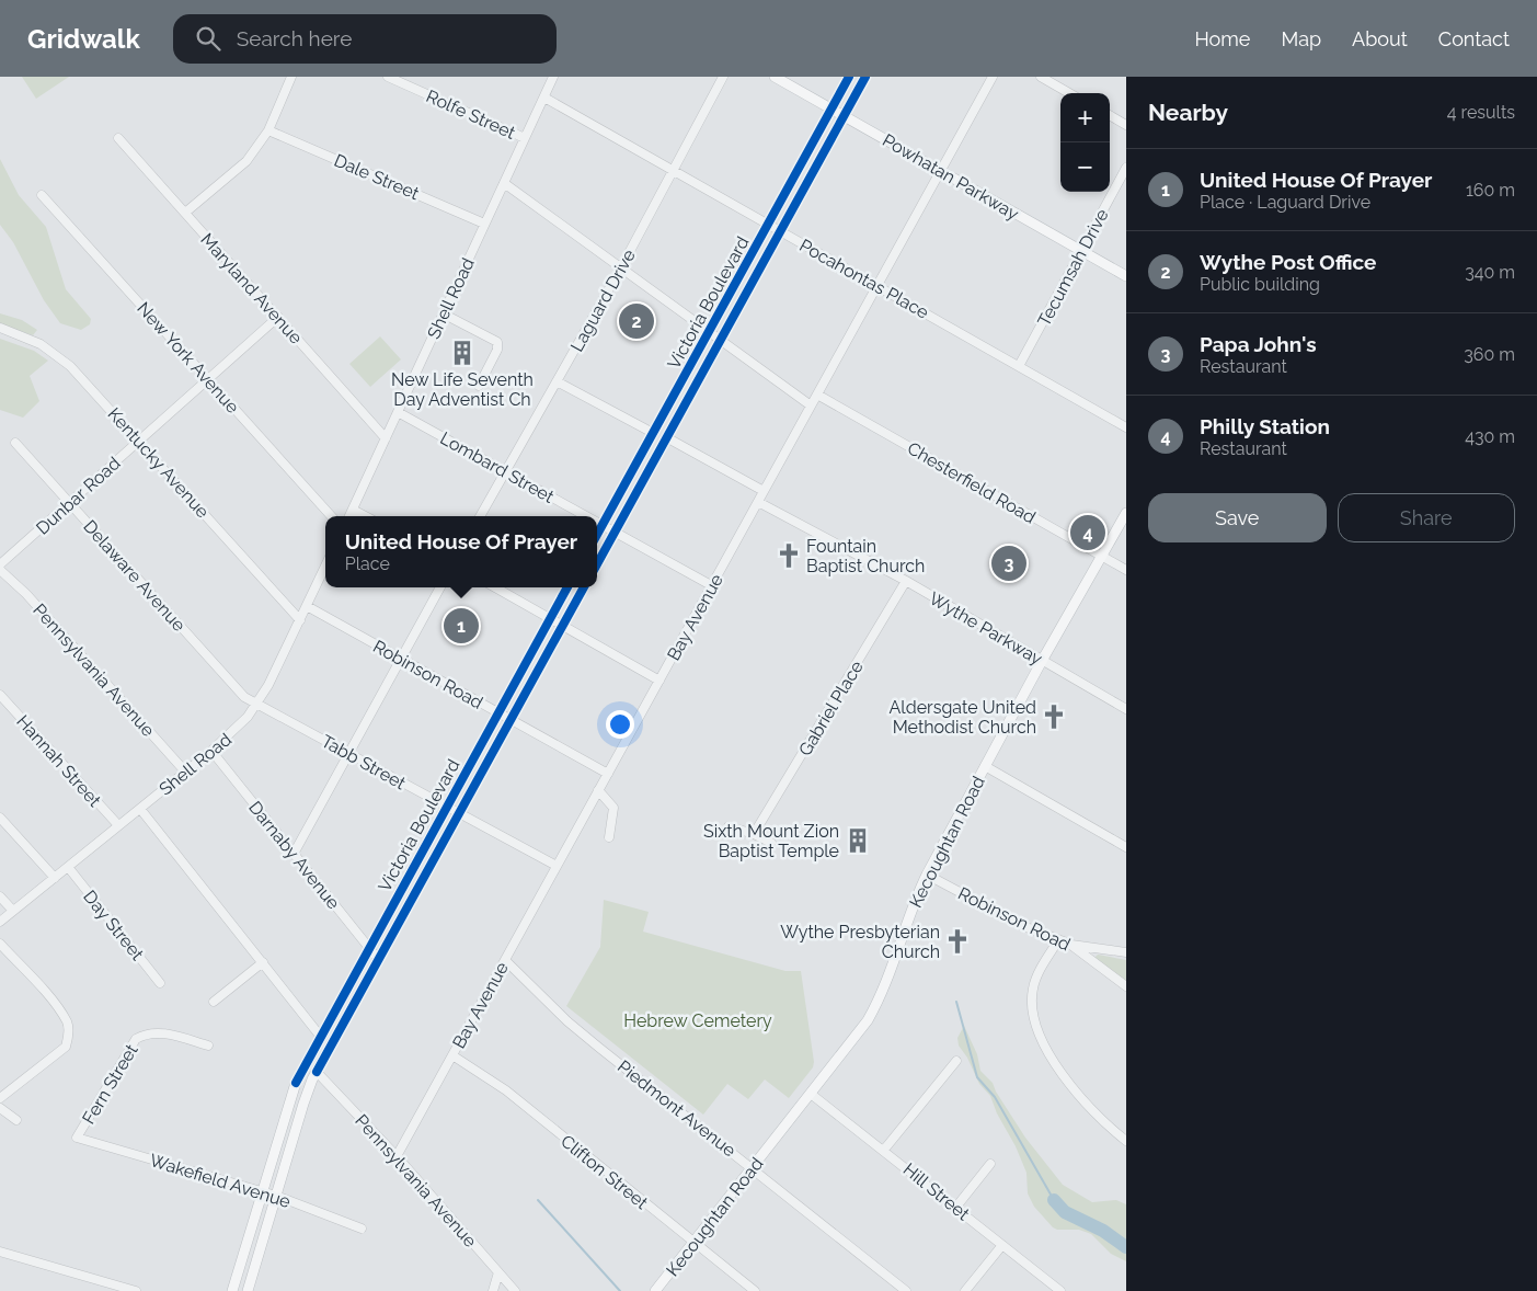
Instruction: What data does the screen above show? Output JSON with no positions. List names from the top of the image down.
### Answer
{
  "streets": {
    "main road": ["Powhatan Parkway", "Victoria Boulevard", "Kecoughtan Road"],
    "street": [
      "Rolfe Street",
      "Dale Street",
      "Tecumsah Drive",
      "Pocahontas Place",
      "Maryland Avenue",
      "Shell Road",
      "Laguard Drive",
      "New York Avenue",
      "Kentucky Avenue",
      "Lombard Street",
      "Chesterfield Road",
      "Dunbar Road",
      "Delaware Avenue",
      "Bay Avenue",
      "Wythe Parkway",
      "Pennsylvania Avenue",
      "Robinson Road",
      "Gabriel Place",
      "Hannah Street",
      "Tabb Street",
      "Darnaby Avenue",
      "Day Street",
      "Fern Street",
      "Piedmont Avenue",
      "Clifton Street",
      "Wakefield Avenue",
      "Hill Street"
    ]
  },
  "crossings": [
    ["Rolfe Street", "Shell Road"],
    ["Dale Street", "Shell Road"],
    ["Powhatan Parkway", "Tecumsah Drive"],
    ["Powhatan Parkway", "Victoria Boulevard"],
    ["Powhatan Parkway", "Bay Avenue"],
    ["Tecumsah Drive", "Pocahontas Place"],
    ["Pocahontas Place", "Shell Road"],
    ["Pocahontas Place", "Laguard Drive"],
    ["Pocahontas Place", "Victoria Boulevard"],
    ["Pocahontas Place", "Bay Avenue"],
    ["Maryland Avenue", "Shell Road"],
    ["Maryland Avenue", "Dunbar Road"],
    ["Shell Road", "Kentucky Avenue"],
    ["Shell Road", "Lombard Street"],
    ["Shell Road", "Delaware Avenue"],
    ["Shell Road", "Pennsylvania Avenue"],
    ["Shell Road", "Robinson Road"],
    ["Shell Road", "Hannah Street"],
    ["Shell Road", "Tabb Street"],
    ["Shell Road", "Darnaby Avenue"],
    ["Shell Road", "Day Street"],
    ["Laguard Drive", "Lombard Street"],
    ["Victoria Boulevard", "Lombard Street"],
    ["Victoria Boulevard", "Pennsylvania Avenue"],
    ["Victoria Boulevard", "Robinson Road"],
    ["Victoria Boulevard", "Tabb Street"],
    ["Victoria Boulevard", "Darnaby Avenue"],
    ["Victoria Boulevard", "Wakefield Avenue"],
    ["New York Avenue", "Dunbar Road"],
    ["Kentucky Avenue", "Dunbar Road"],
    ["Lombard Street", "Bay Avenue"],
    ["Chesterfield Road", "Bay Avenue"],
    ["Chesterfield Road", "Kecoughtan Road"],
    ["Dunbar Road", "Delaware Avenue"],
    ["Delaware Avenue", "Tabb Street"],
    ["Bay Avenue", "Wythe Parkway"],
    ["Bay Avenue", "Pennsylvania Avenue"],
    ["Bay Avenue", "Robinson Road"],
    ["Bay Avenue", "Tabb Street"],
    ["Bay Avenue", "Piedmont Avenue"],
    ["Bay Avenue", "Clifton Street"],
    ["Wythe Parkway", "Gabriel Place"],
    ["Wythe Parkway", "Kecoughtan Road"],
    ["Robinson Road", "Kecoughtan Road"],
    ["Kecoughtan Road", "Piedmont Avenue"],
    ["Kecoughtan Road", "Clifton Street"],
    ["Kecoughtan Road", "Hill Street"],
    ["Fern Street", "Wakefield Avenue"]
  ],
  "parks": ["Hebrew Cemetery"],
  "places": {
    "building": ["New Life Seventh Day Adventist Ch", "Sixth Mount Zion Baptist Temple"],
    "church": ["Fountain Baptist Church", "Aldersgate United Methodist Church", "Wythe Presbyterian Church"]
  },
  "page": {
    "header": "Gridwalk",
    "search": "Search here",
    "nav": [
      "Home",
      "Map",
      "About",
      "Contact"
    ],
    "heading": ["Nearby", "4 results"],
    "map_buttons": ["+", "−"],
    "list": [
      {
        "mark": "1",
        "name": "United House Of Prayer",
        "note": "Place · Laguard Drive",
        "value": "160 m"
      },
      {
        "mark": "2",
        "name": "Wythe Post Office",
        "note": "Public building",
        "value": "340 m"
      },
      {
        "mark": "3",
        "name": "Papa John's",
        "note": "Restaurant",
        "value": "360 m"
      },
      {
        "mark": "4",
        "name": "Philly Station",
        "note": "Restaurant",
        "value": "430 m"
      }
    ],
    "pins": [
      "2",
      "4",
      "3",
      "1"
    ],
    "buttons": ["Save", "Share"],
    "popup": ["United House Of Prayer", "Place"]
  }
}
